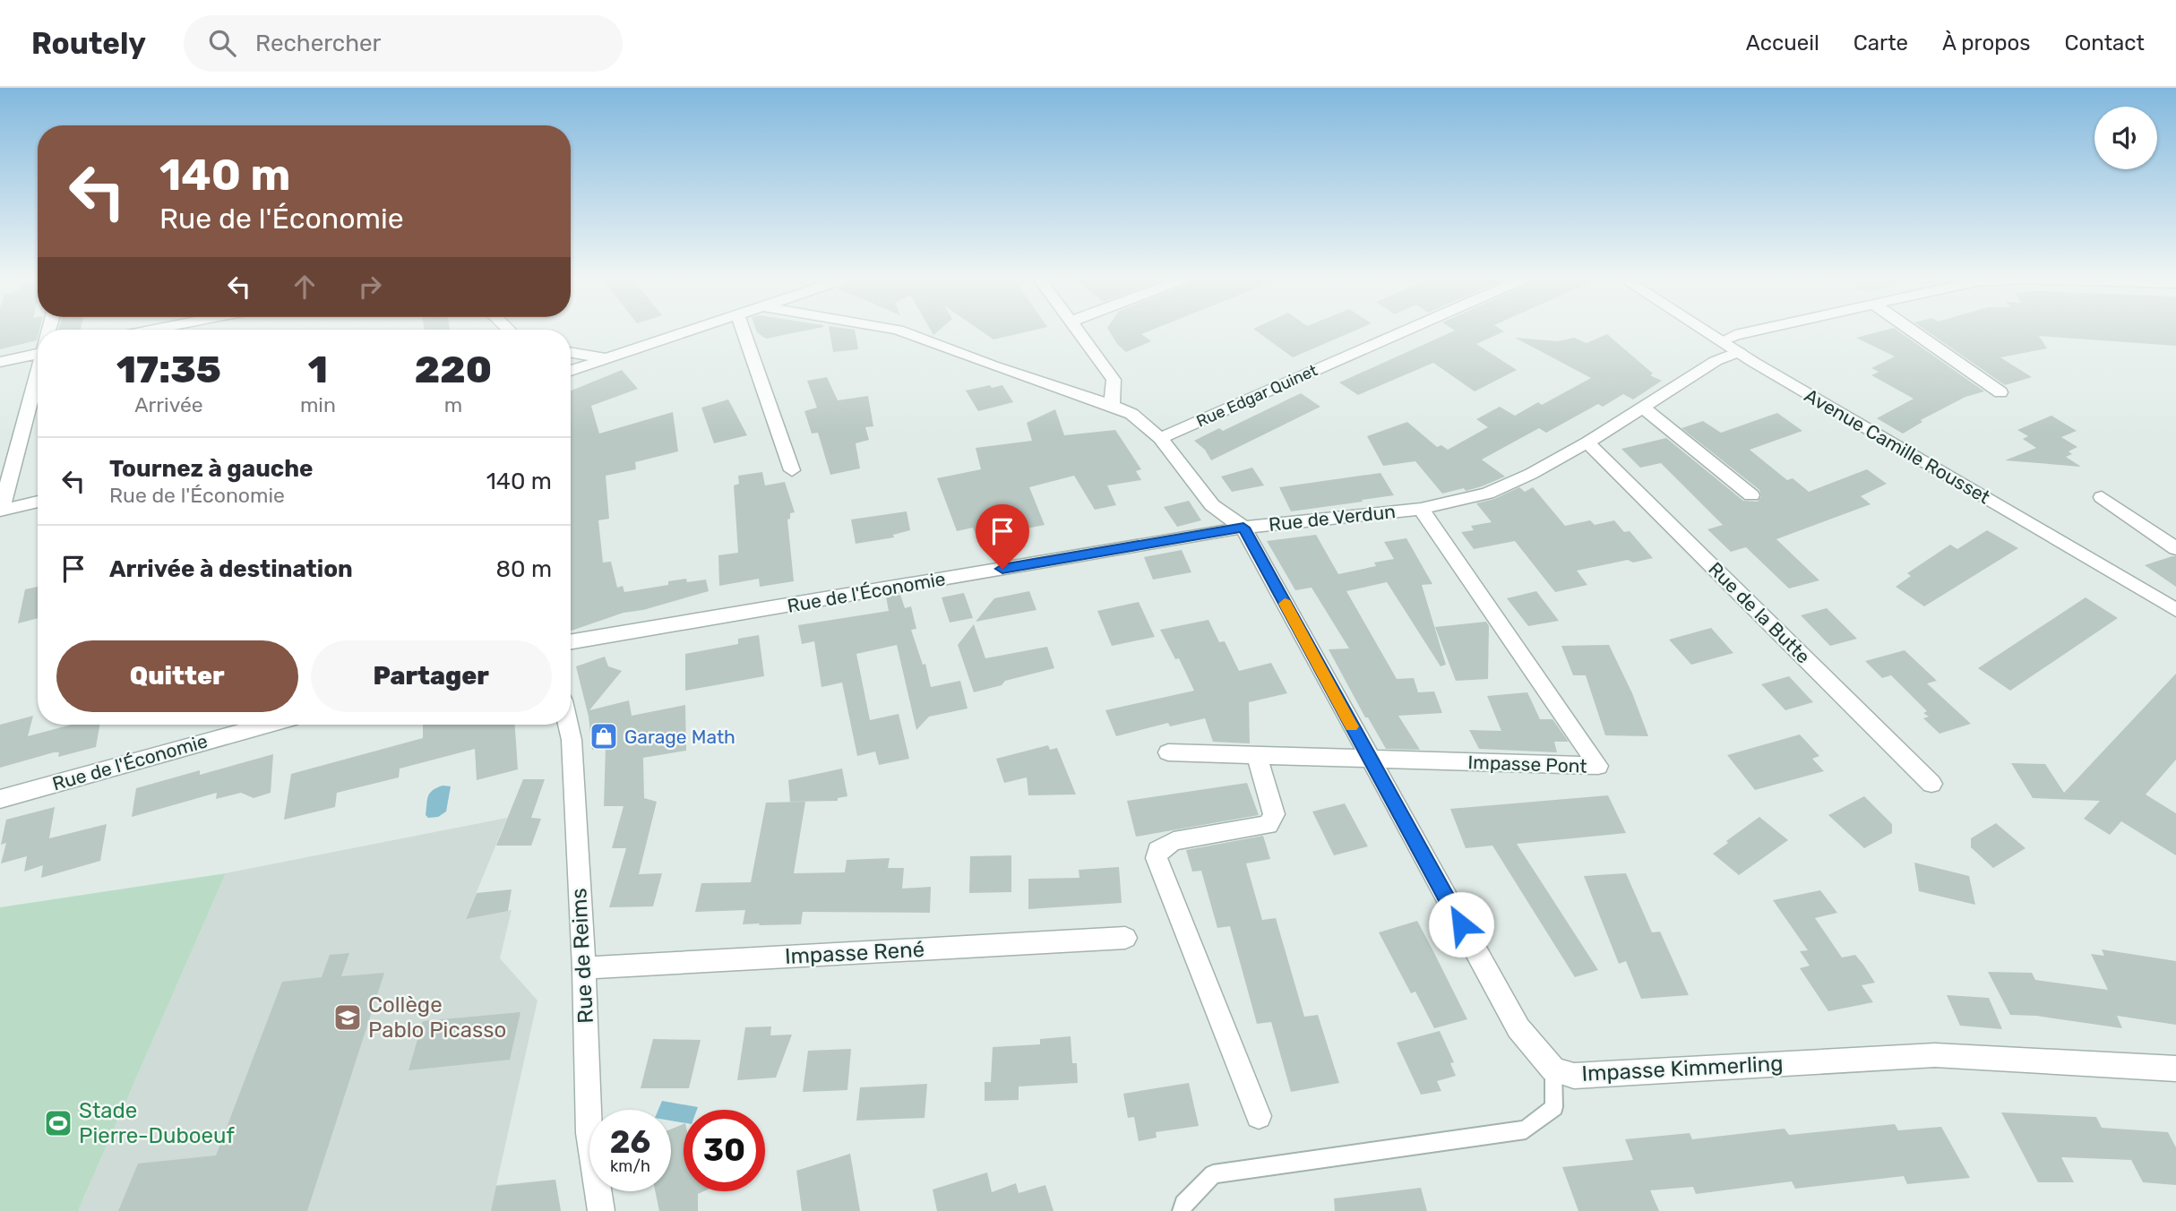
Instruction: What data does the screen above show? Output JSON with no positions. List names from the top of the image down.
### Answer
{
  "streets": {
    "street": [
      "Rue Edgar Quinet",
      "Avenue Camille Rousset",
      "Rue de Verdun",
      "Rue de l'Économie",
      "Rue de la Butte",
      "Impasse Pont",
      "Impasse René",
      "Rue de Reims",
      "Impasse Kimmerling"
    ]
  },
  "crossings": [
    ["Rue Edgar Quinet", "Rue de Verdun"],
    ["Avenue Camille Rousset", "Rue de Verdun"],
    ["Rue de Verdun", "Rue de l'Économie"],
    ["Rue de Verdun", "Rue de la Butte"],
    ["Rue de Verdun", "Impasse Pont"],
    ["Impasse René", "Rue de Reims"]
  ],
  "places": {
    "shop": ["Garage Math"],
    "school or university": ["Collège Pablo Picasso"],
    "sports": ["Stade Pierre-Duboeuf"]
  },
  "page": {
    "header": "Routely",
    "search": "Rechercher",
    "nav": [
      "Accueil",
      "Carte",
      "À propos",
      "Contact"
    ],
    "turn": ["140 m", "Rue de l'Économie"],
    "eta": [
      "17:35",
      "Arrivée",
      "1",
      "min",
      "220",
      "m"
    ],
    "list": [
      {
        "name": "Tournez à gauche",
        "note": "Rue de l'Économie",
        "value": "140 m"
      },
      {
        "name": "Arrivée à destination",
        "value": "80 m"
      }
    ],
    "buttons": ["Quitter", "Partager"],
    "speed": "26 km/h",
    "limit": "30"
  }
}
